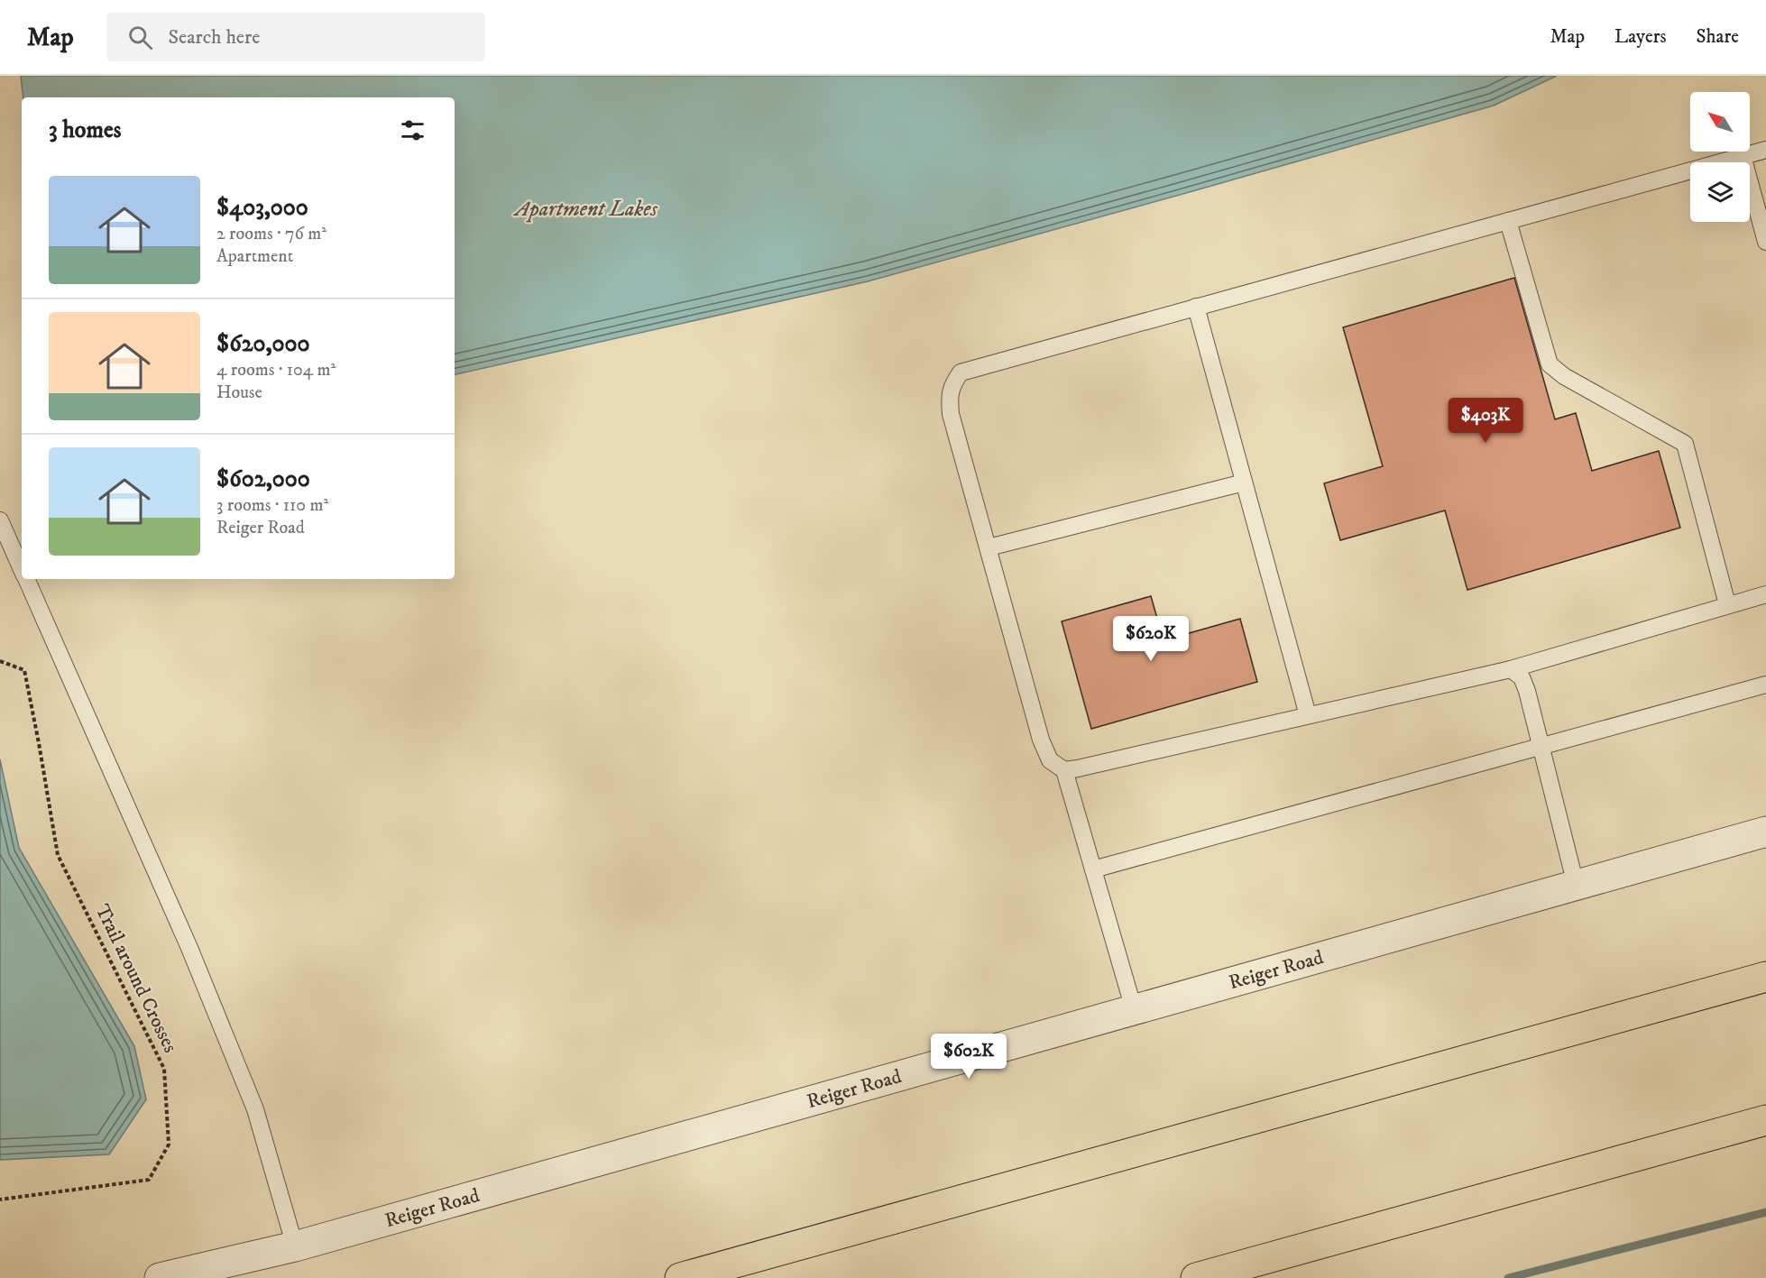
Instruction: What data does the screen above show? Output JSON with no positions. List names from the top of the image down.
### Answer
{
  "streets": {
    "street": ["Reiger Road"],
    "path": ["Trail around Crosses"]
  },
  "water": ["Apartment Lakes"],
  "north": "top left",
  "page": {
    "header": "Map",
    "search": "Search here",
    "nav": ["Map", "Layers", "Share"],
    "heading": "3 homes",
    "list": [
      {
        "name": "$403,000",
        "note": "2 rooms · 76 m² · Apartment"
      },
      {
        "name": "$620,000",
        "note": "4 rooms · 104 m² · House"
      },
      {
        "name": "$602,000",
        "note": "3 rooms · 110 m² · Reiger Road"
      }
    ],
    "price": ["$403K", "$620K", "$602K"]
  }
}
